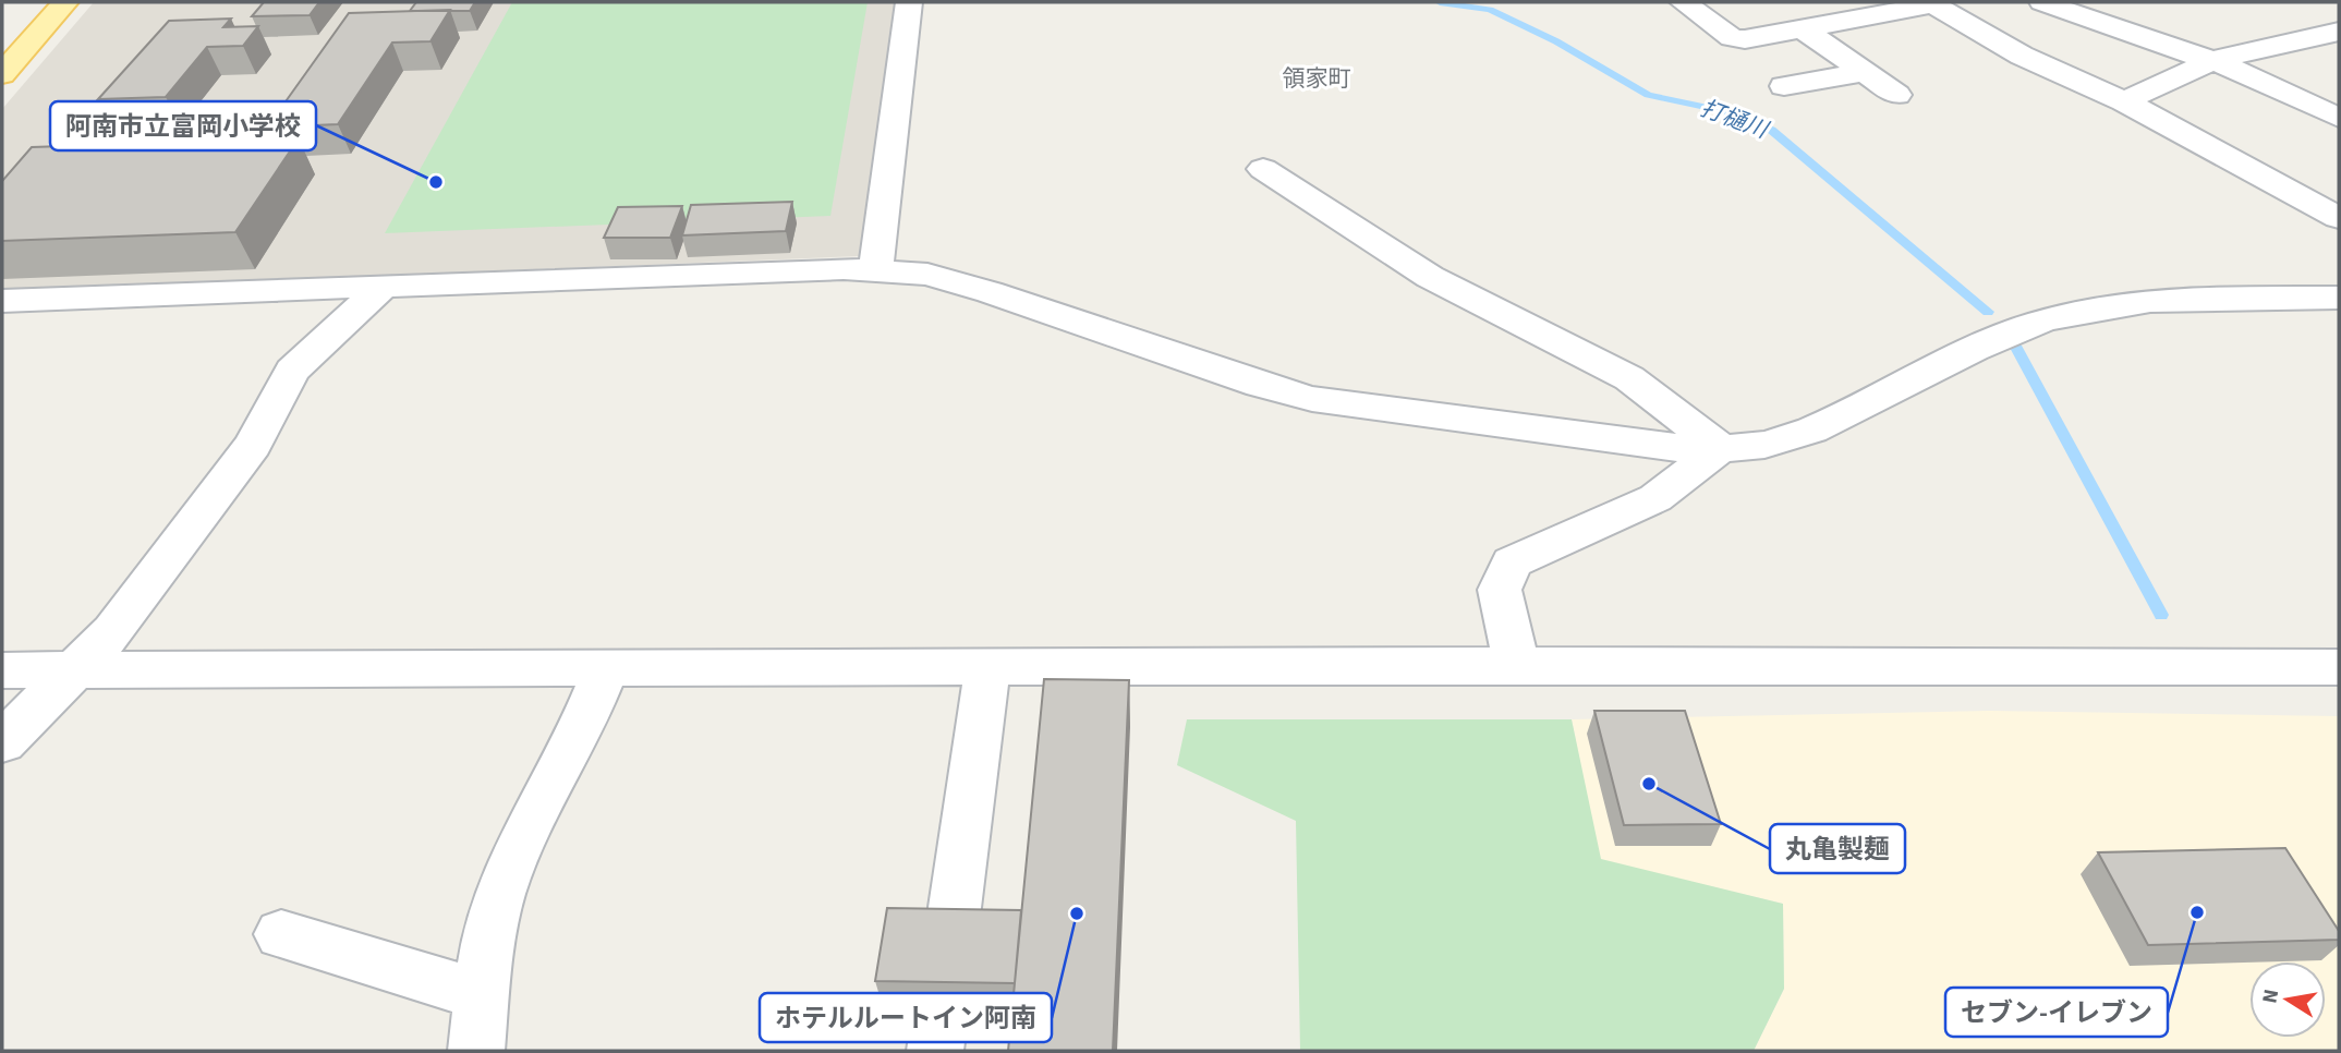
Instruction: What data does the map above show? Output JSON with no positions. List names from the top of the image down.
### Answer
{
  "districts": ["領家町"],
  "water": ["打樋川"],
  "places": [
    "阿南市立富岡小学校",
    "丸亀製麺",
    "セブン-イレブン",
    "ホテルルートイン阿南"
  ],
  "north": "left"
}
